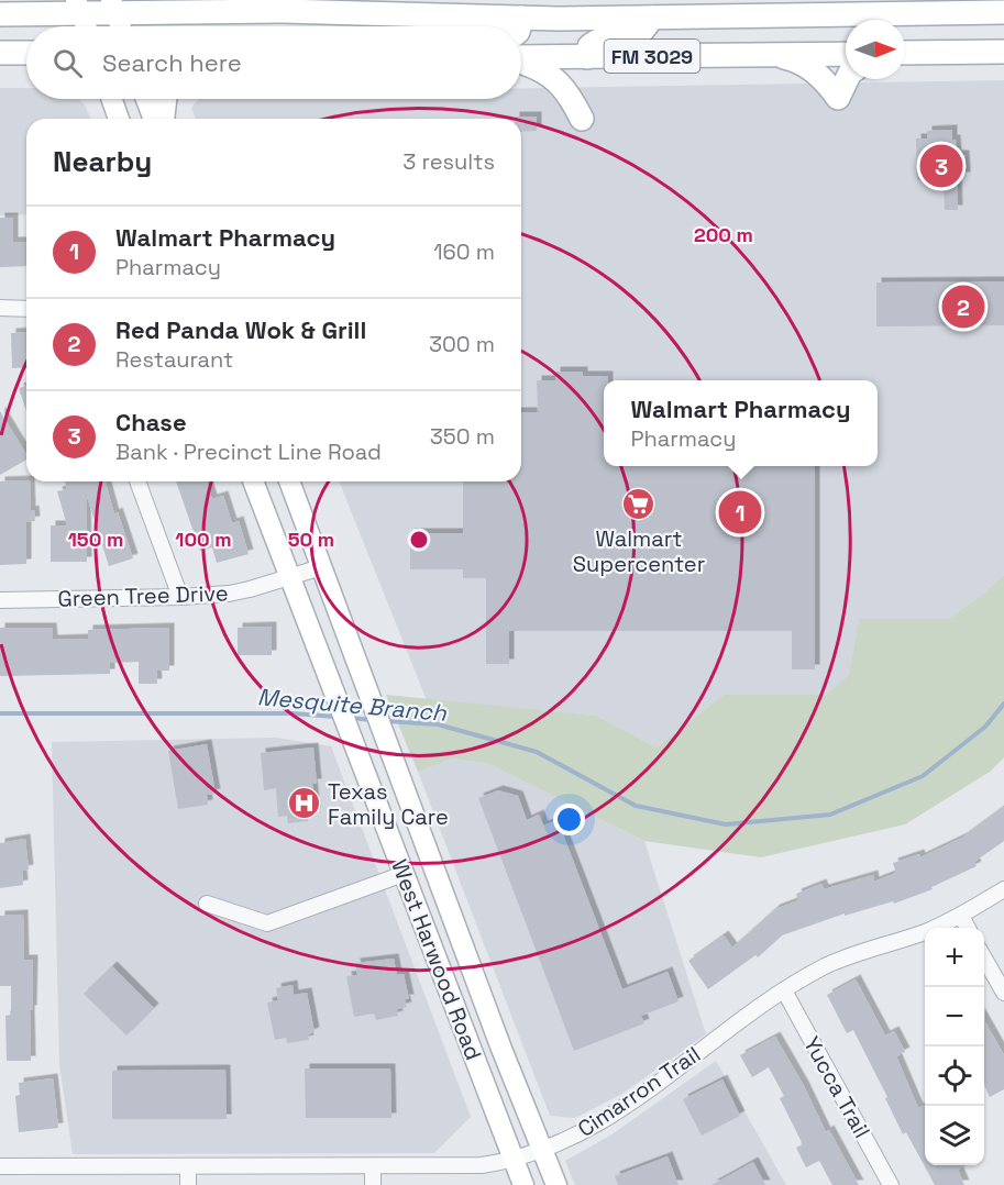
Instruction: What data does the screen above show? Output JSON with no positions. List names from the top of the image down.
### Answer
{
  "streets": {
    "main road": ["FM 3029", "West Harwood Road"],
    "street": ["Green Tree Drive", "Yucca Trail", "Cimarron Trail"]
  },
  "crossings": [
    ["Green Tree Drive", "West Harwood Road"],
    ["West Harwood Road", "Cimarron Trail"],
    ["Yucca Trail", "Cimarron Trail"]
  ],
  "water": ["Mesquite Branch"],
  "places": {
    "supermarket": ["Walmart Supercenter"],
    "hospital": ["Texas Family Care"]
  },
  "north": "right",
  "page": {
    "search": "Search here",
    "heading": ["Nearby", "3 results"],
    "pins": ["3", "2", "1"],
    "list": [
      {
        "mark": "1",
        "name": "Walmart Pharmacy",
        "note": "Pharmacy",
        "value": "160 m"
      },
      {
        "mark": "2",
        "name": "Red Panda Wok & Grill",
        "note": "Restaurant",
        "value": "300 m"
      },
      {
        "mark": "3",
        "name": "Chase",
        "note": "Bank · Precinct Line Road",
        "value": "350 m"
      }
    ],
    "popup": ["Walmart Pharmacy", "Pharmacy"],
    "map_buttons": ["+", "−"]
  },
  "rings": [
    "200 m",
    "150 m",
    "100 m",
    "50 m"
  ]
}
